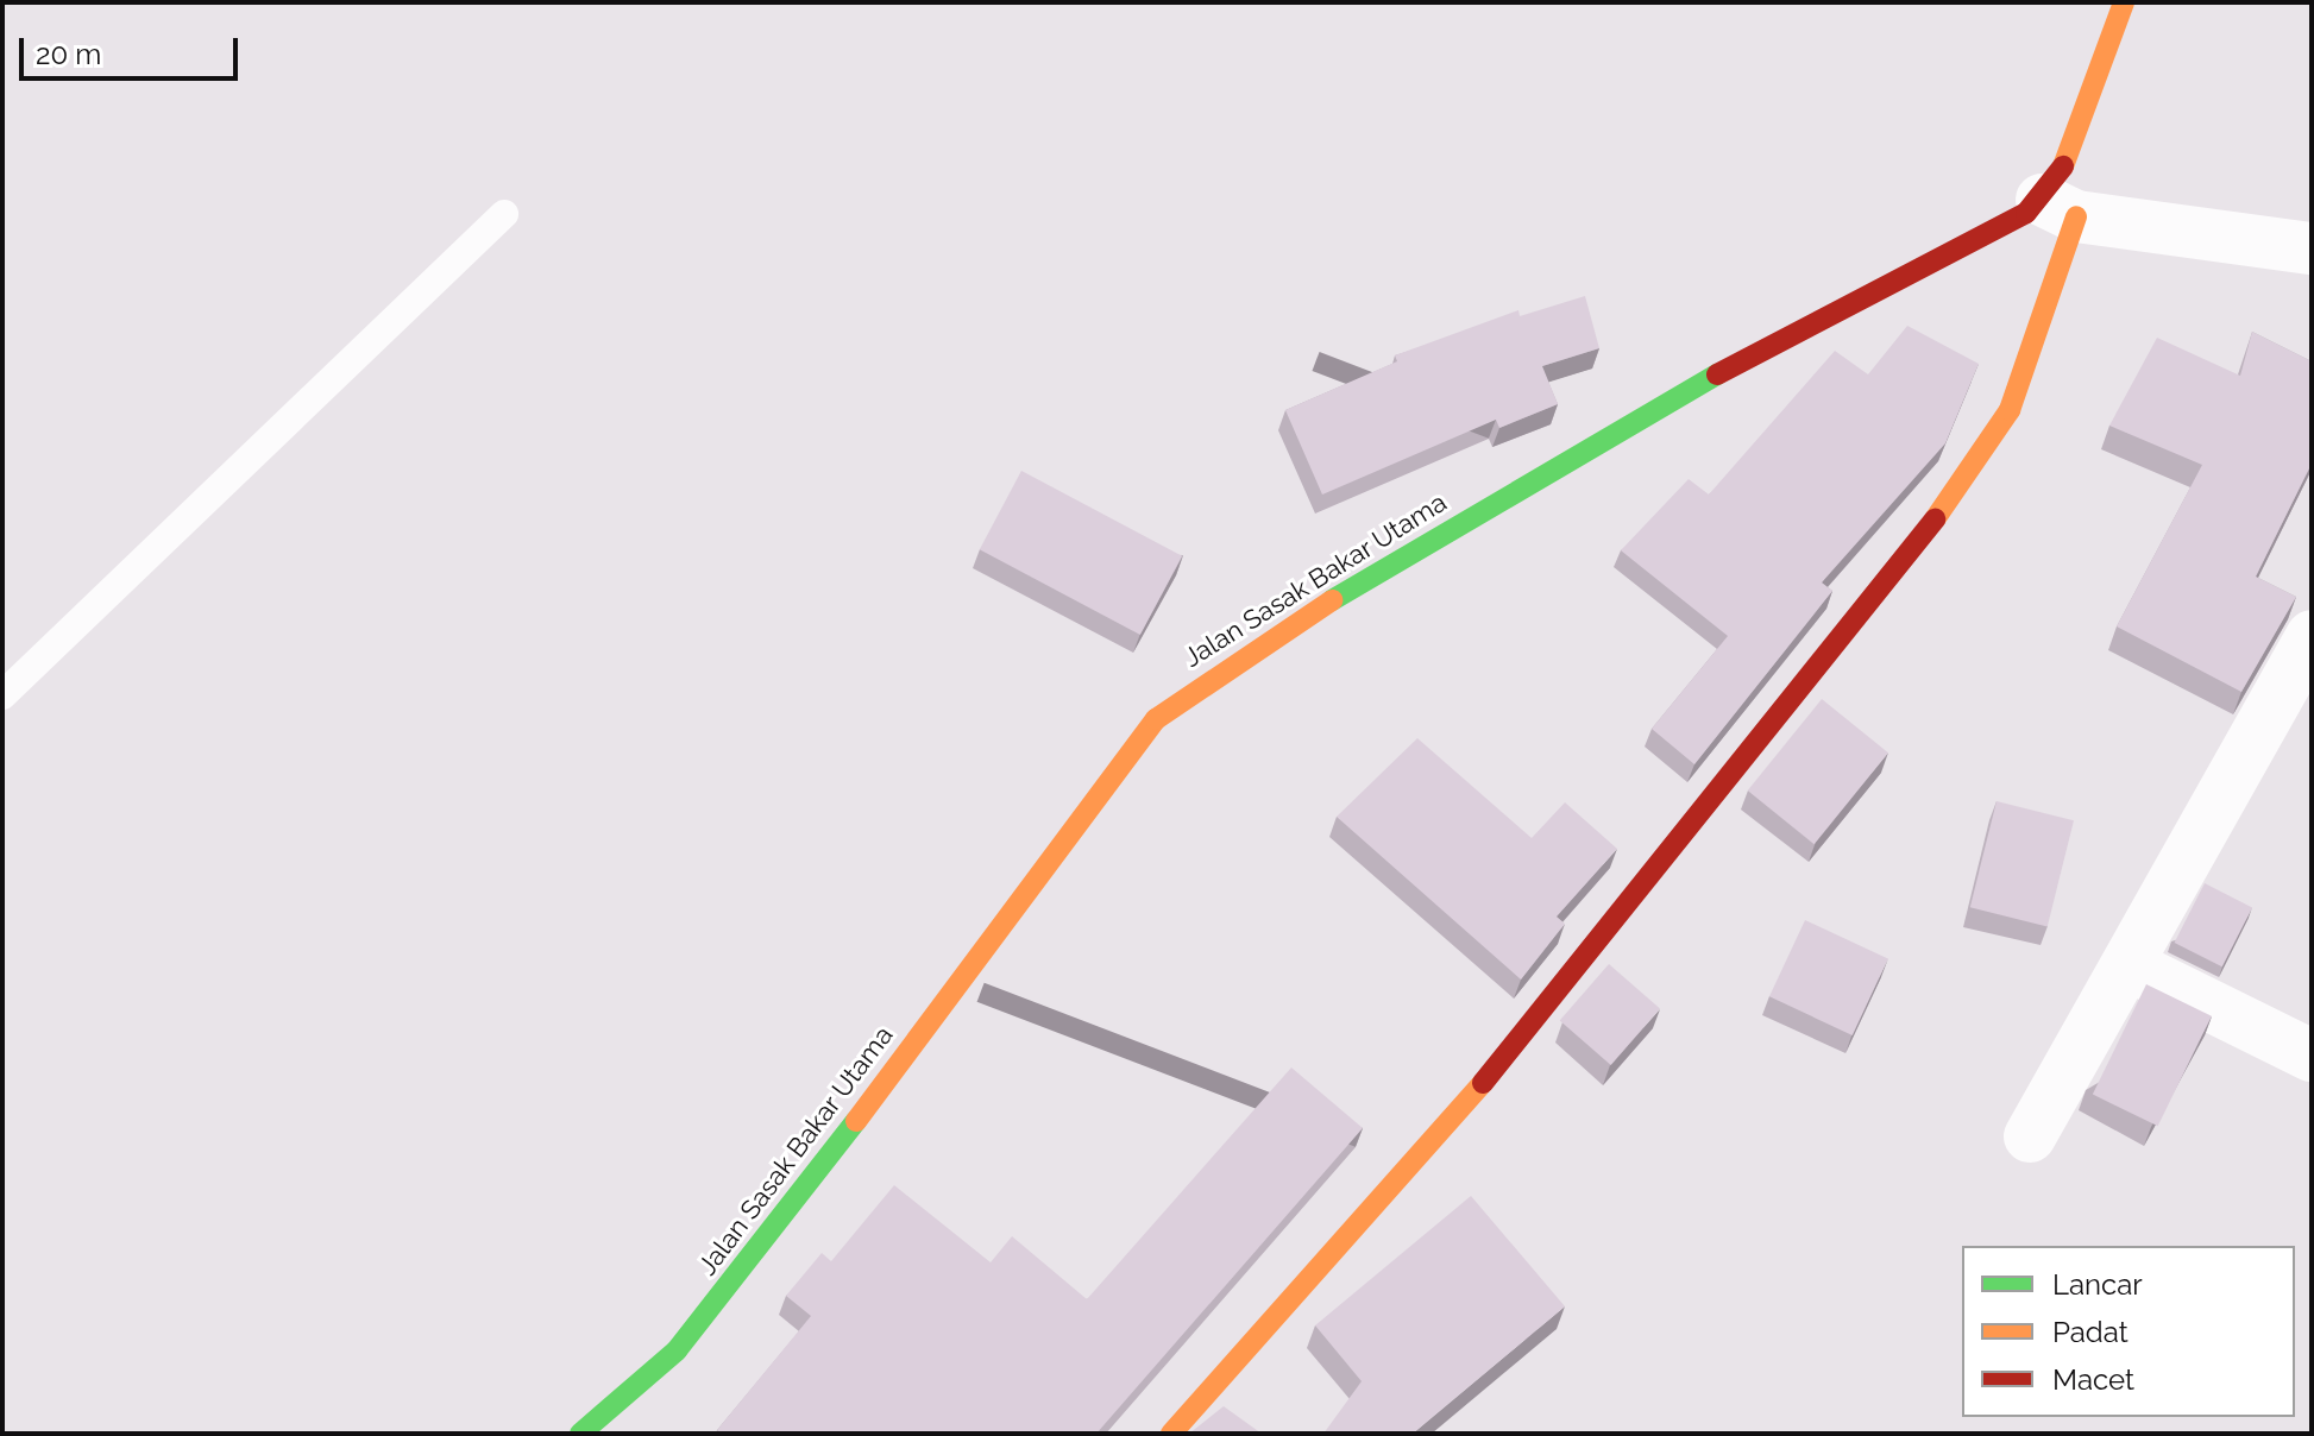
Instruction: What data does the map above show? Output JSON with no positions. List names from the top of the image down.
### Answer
{
  "streets": {
    "main road": ["Jalan Sasak Bakar Utama"]
  },
  "legend": ["Lancar", "Padat", "Macet"],
  "scale_bar": "20 m"
}
